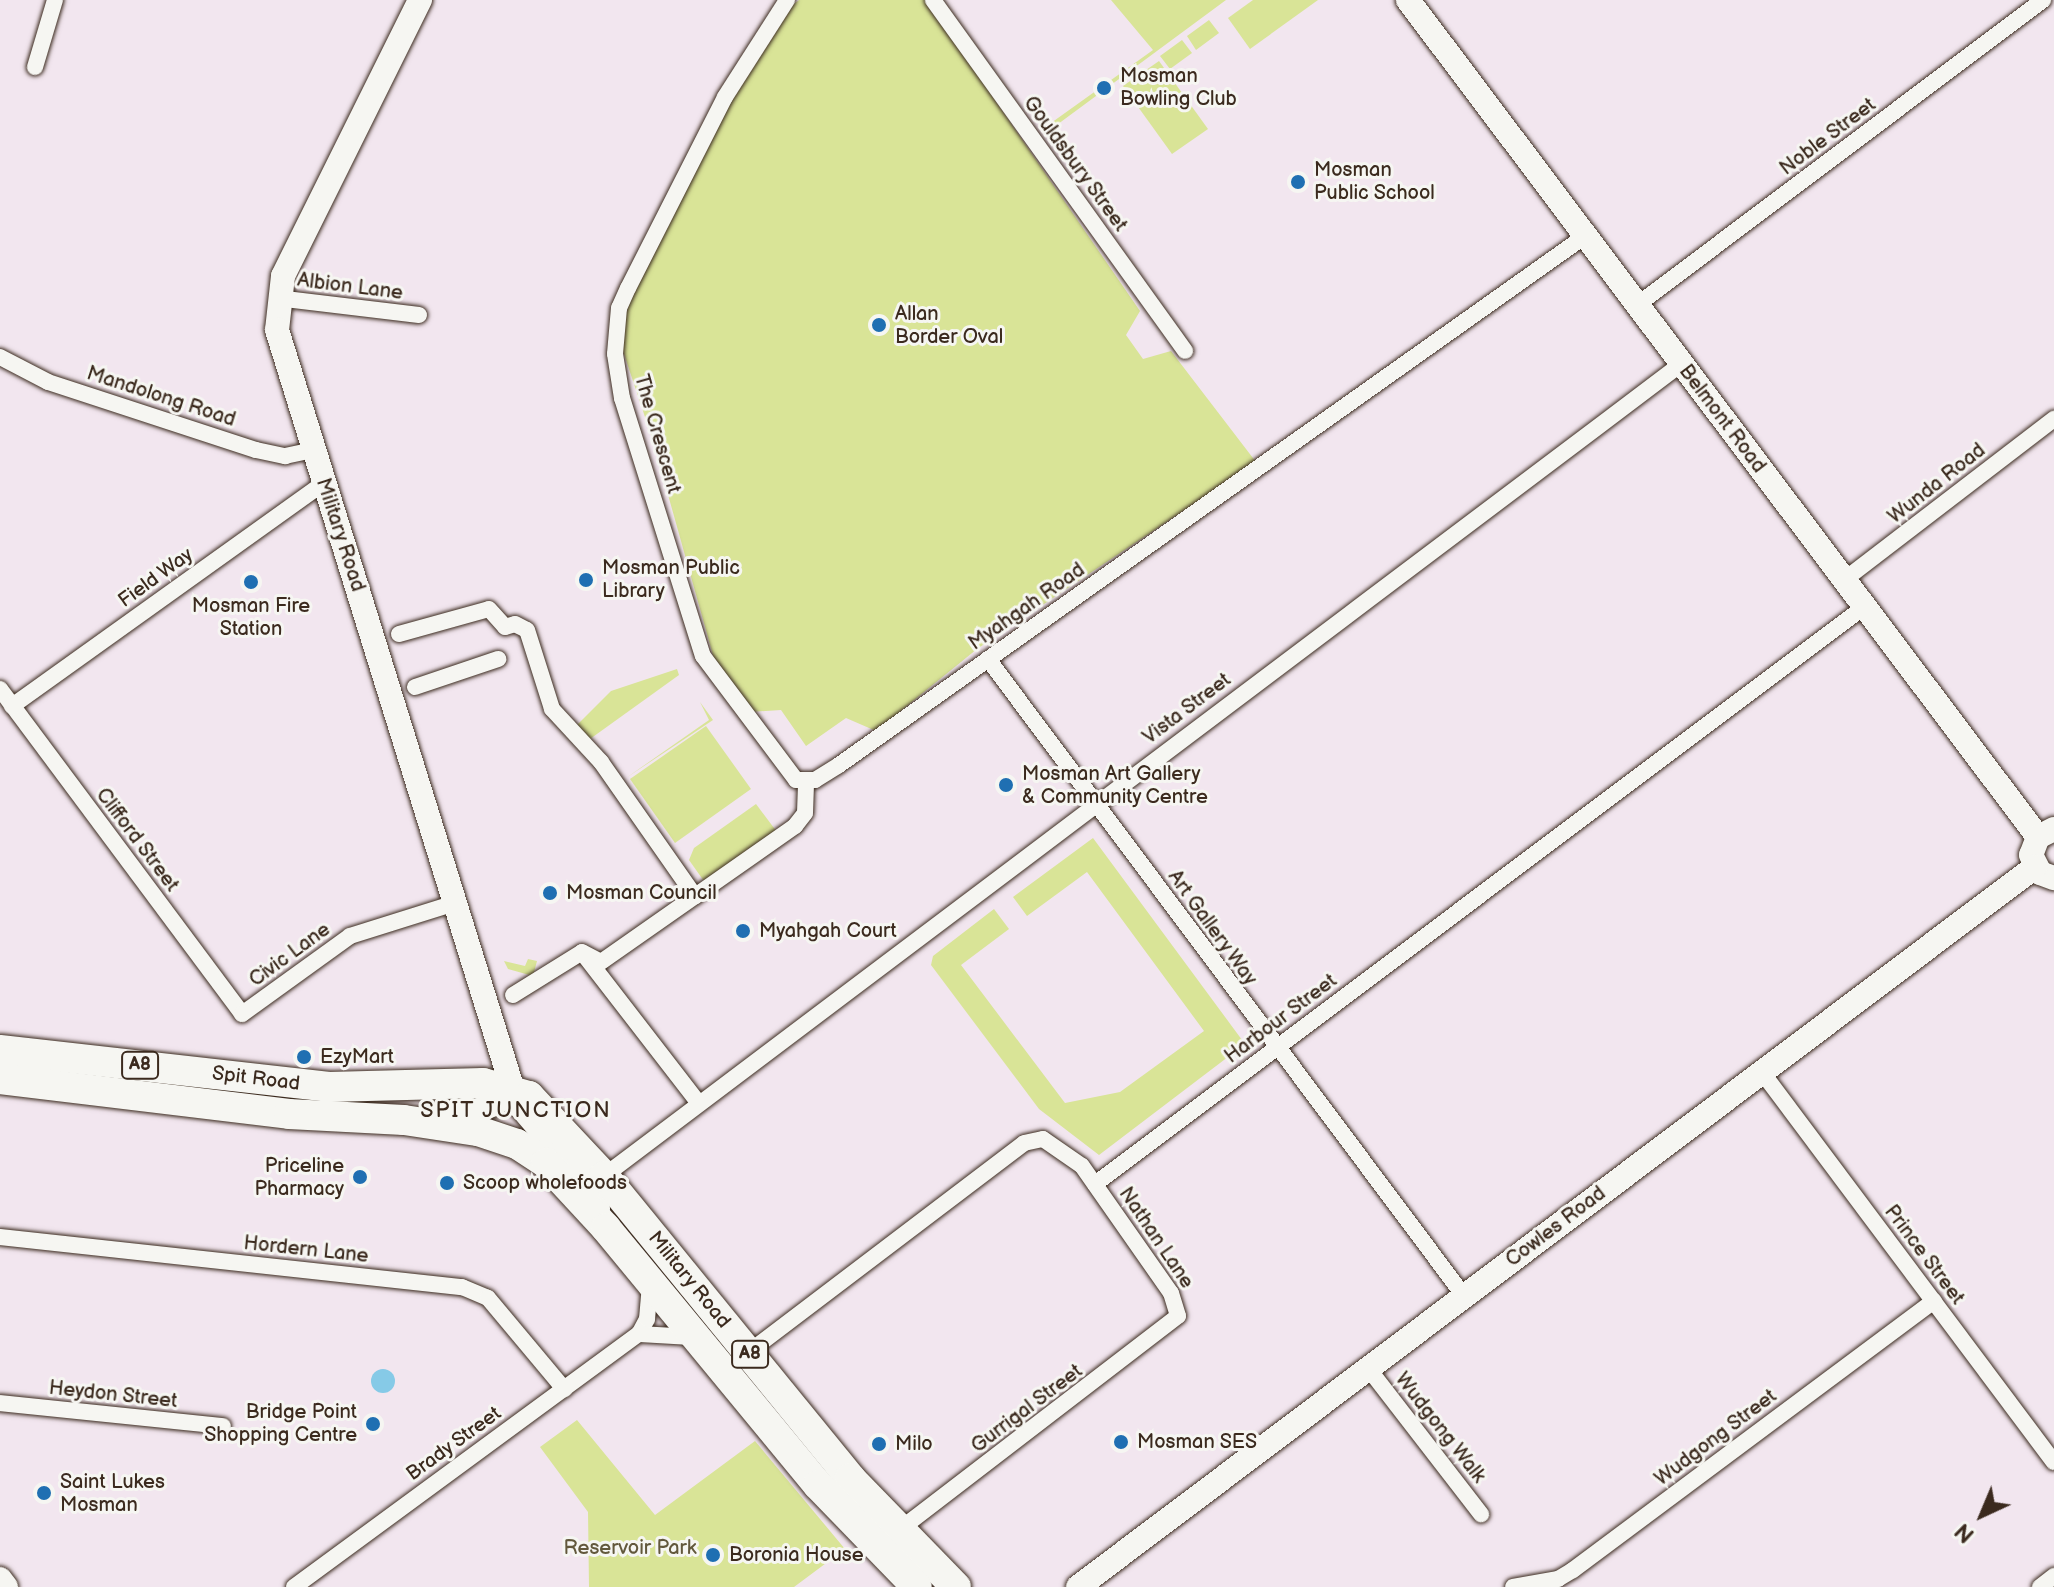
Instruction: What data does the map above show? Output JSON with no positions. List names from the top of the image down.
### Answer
{
  "streets": {
    "highway": ["Military Road", "A8", "Spit Road"],
    "street": [
      "Noble Street",
      "Gouldsbury Street",
      "Albion Lane",
      "Mandolong Road",
      "Belmont Road",
      "The Crescent",
      "Wunda Road",
      "Field Way",
      "Myahgah Road",
      "Vista Street",
      "Clifford Street",
      "Art Gallery Way",
      "Civic Lane",
      "Harbour Street",
      "Cowles Road",
      "Nathan Lane",
      "Hordern Lane",
      "Prince Street",
      "Heydon Street",
      "Gurrigal Street",
      "Wudgong Walk",
      "Wudgong Street",
      "Brady Street"
    ]
  },
  "crossings": [
    ["Noble Street", "Belmont Road"],
    ["Albion Lane", "Military Road"],
    ["Mandolong Road", "Military Road"],
    ["Belmont Road", "Wunda Road"],
    ["Belmont Road", "Myahgah Road"],
    ["Belmont Road", "Vista Street"],
    ["Belmont Road", "Harbour Street"],
    ["The Crescent", "Myahgah Road"],
    ["Military Road", "Field Way"],
    ["Military Road", "Vista Street"],
    ["Military Road", "Civic Lane"],
    ["Military Road", "Spit Road"],
    ["Military Road", "Gurrigal Street"],
    ["Field Way", "Clifford Street"],
    ["Myahgah Road", "Art Gallery Way"],
    ["Vista Street", "Art Gallery Way"],
    ["Clifford Street", "Civic Lane"],
    ["Art Gallery Way", "Harbour Street"],
    ["Art Gallery Way", "Cowles Road"],
    ["Harbour Street", "Nathan Lane"],
    ["Cowles Road", "Prince Street"],
    ["Cowles Road", "Wudgong Walk"],
    ["Nathan Lane", "Gurrigal Street"],
    ["Hordern Lane", "Brady Street"],
    ["Prince Street", "Wudgong Street"]
  ],
  "districts": ["SPIT JUNCTION"],
  "parks": ["Reservoir Park"],
  "places": [
    "Mosman Bowling Club",
    "Mosman Public School",
    "Allan Border Oval",
    "Mosman Public Library",
    "Mosman Fire Station",
    "Mosman Art Gallery & Community Centre",
    "Mosman Council",
    "Myahgah Court",
    "EzyMart",
    "Priceline Pharmacy",
    "Scoop wholefoods",
    "Bridge Point Shopping Centre",
    "Mosman SES",
    "Milo",
    "Saint Lukes Mosman",
    "Boronia House"
  ],
  "north": "bottom left"
}
